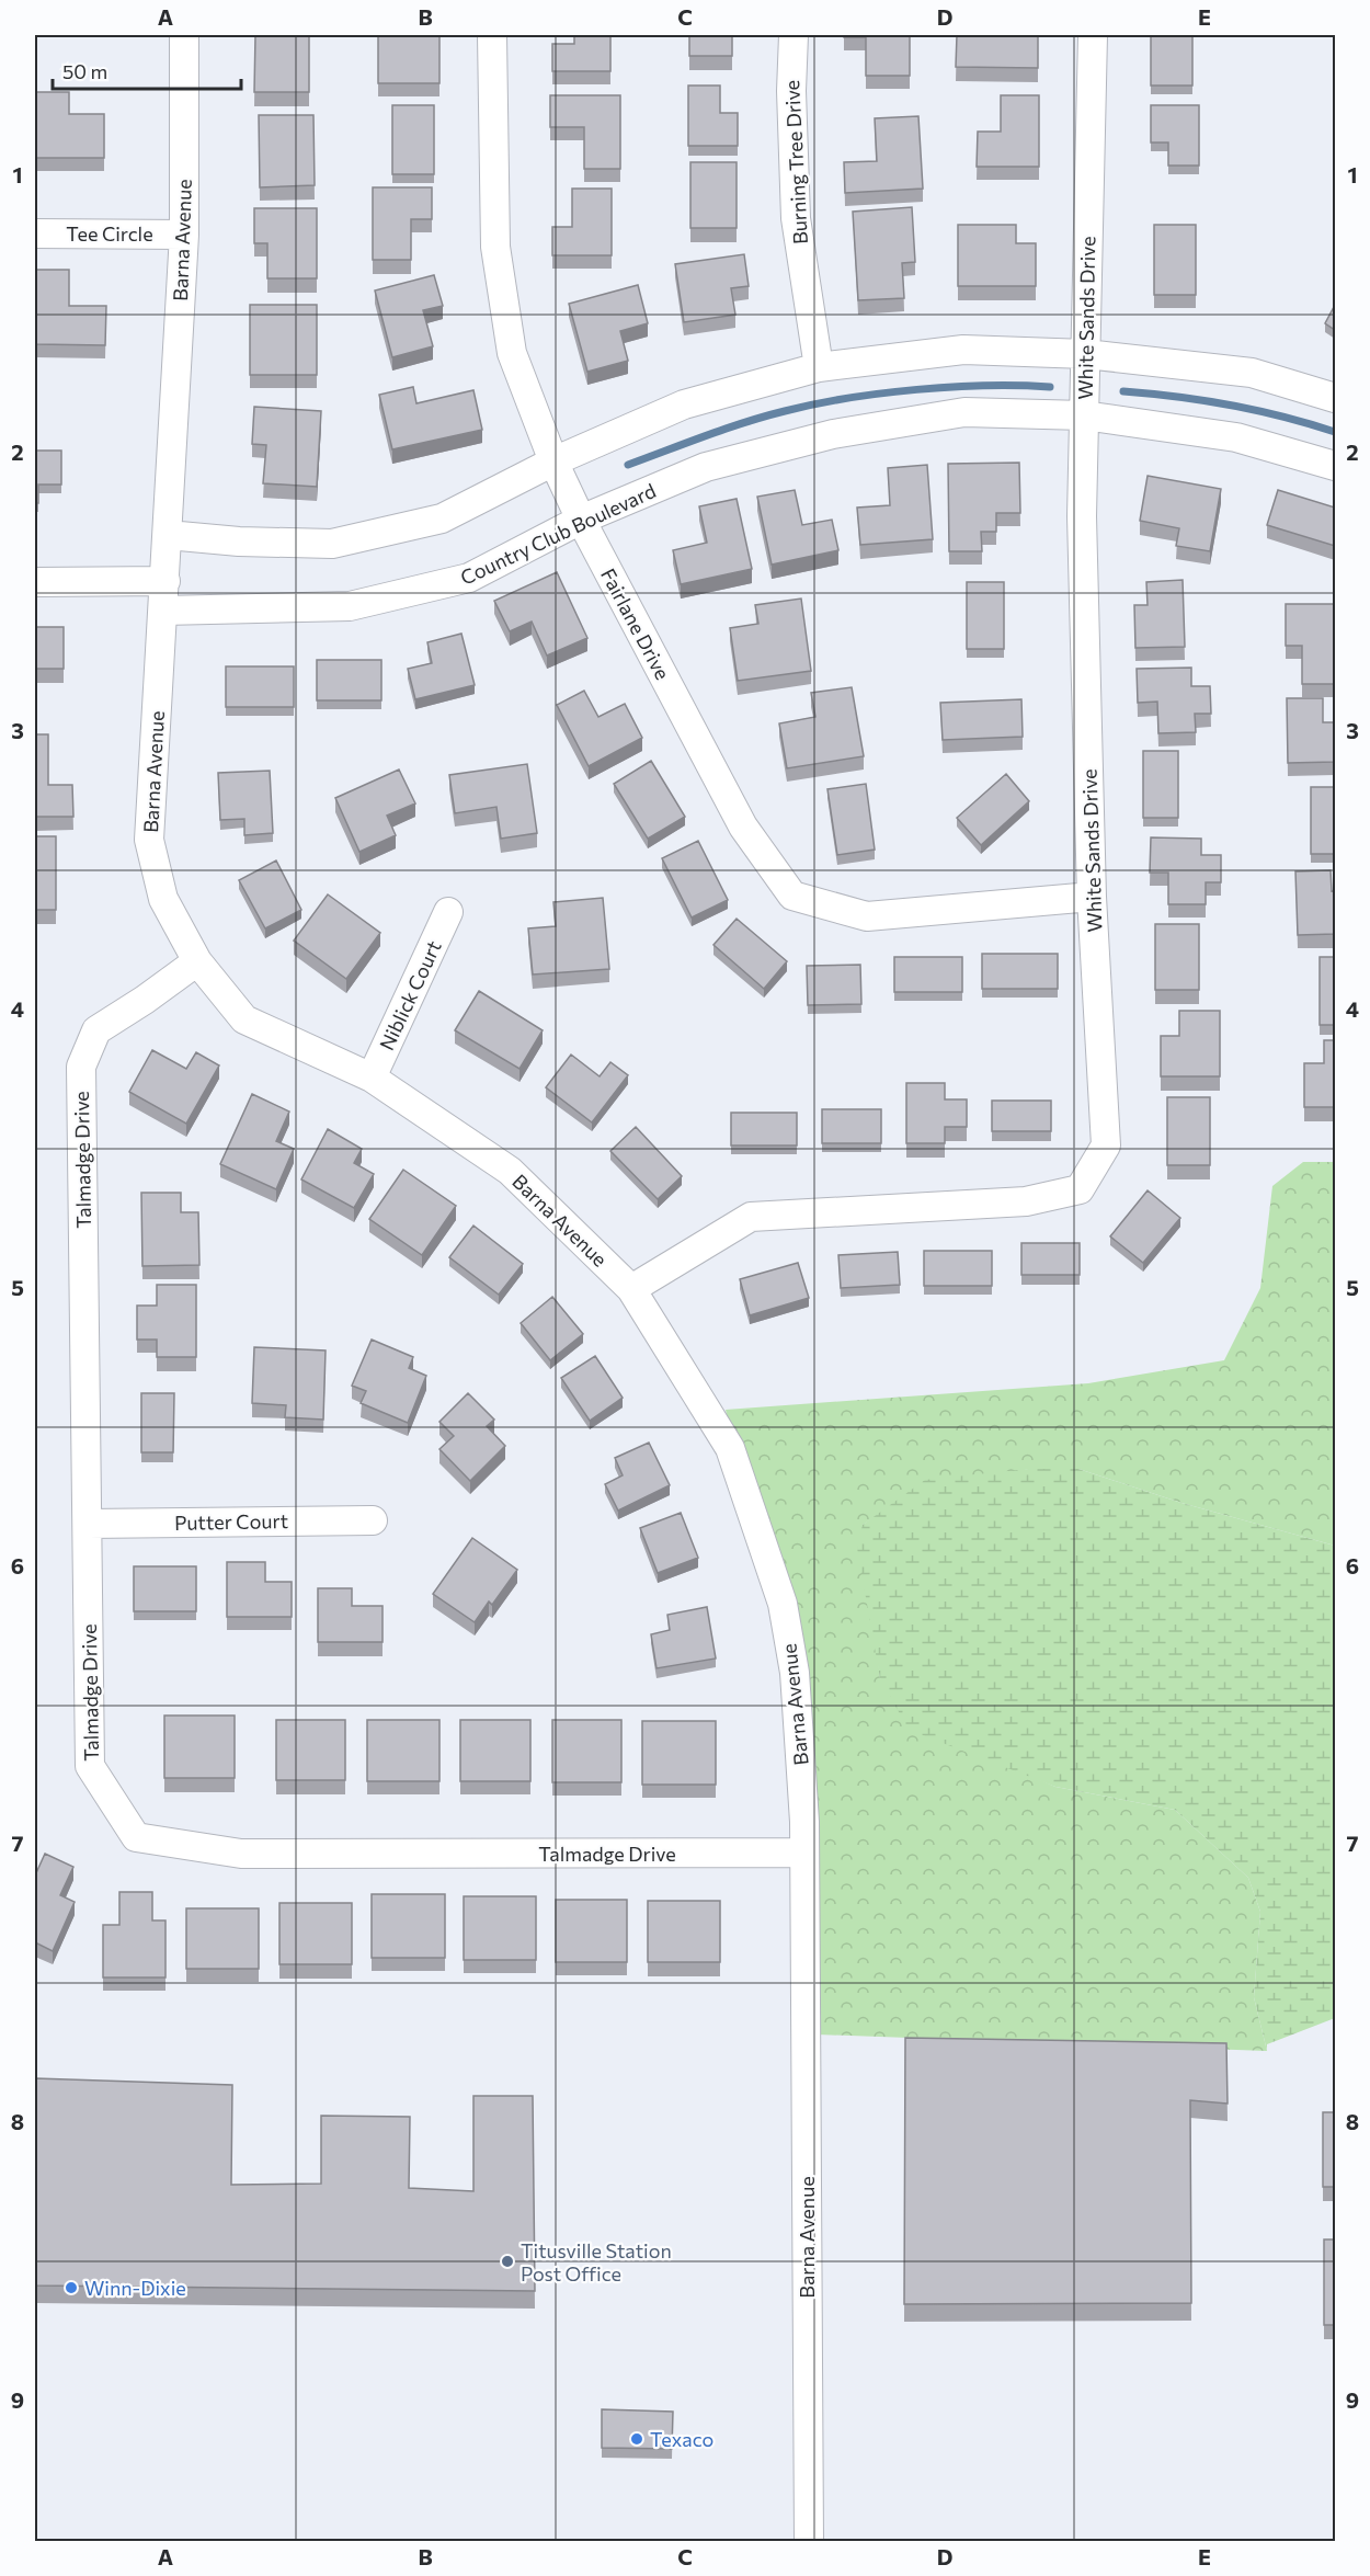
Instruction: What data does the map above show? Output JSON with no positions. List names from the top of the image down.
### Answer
{
  "streets": {
    "street": [
      "Burning Tree Drive",
      "Tee Circle",
      "Barna Avenue",
      "White Sands Drive",
      "Country Club Boulevard",
      "Fairlane Drive",
      "Niblick Court",
      "Talmadge Drive",
      "Putter Court"
    ]
  },
  "crossings": [
    ["Tee Circle", "Barna Avenue"],
    ["Barna Avenue", "White Sands Drive"],
    ["Barna Avenue", "Country Club Boulevard"],
    ["Barna Avenue", "Niblick Court"],
    ["Barna Avenue", "Talmadge Drive"],
    ["White Sands Drive", "Country Club Boulevard"],
    ["White Sands Drive", "Fairlane Drive"],
    ["Country Club Boulevard", "Fairlane Drive"],
    ["Talmadge Drive", "Putter Court"]
  ],
  "places": ["Titusville Station Post Office", "Winn-Dixie", "Texaco"],
  "scale_bar": "50 m",
  "grid": {
    "columns": [
      "A",
      "B",
      "C",
      "D",
      "E"
    ],
    "rows": [
      "1",
      "2",
      "3",
      "4",
      "5",
      "6",
      "7",
      "8",
      "9"
    ]
  }
}
